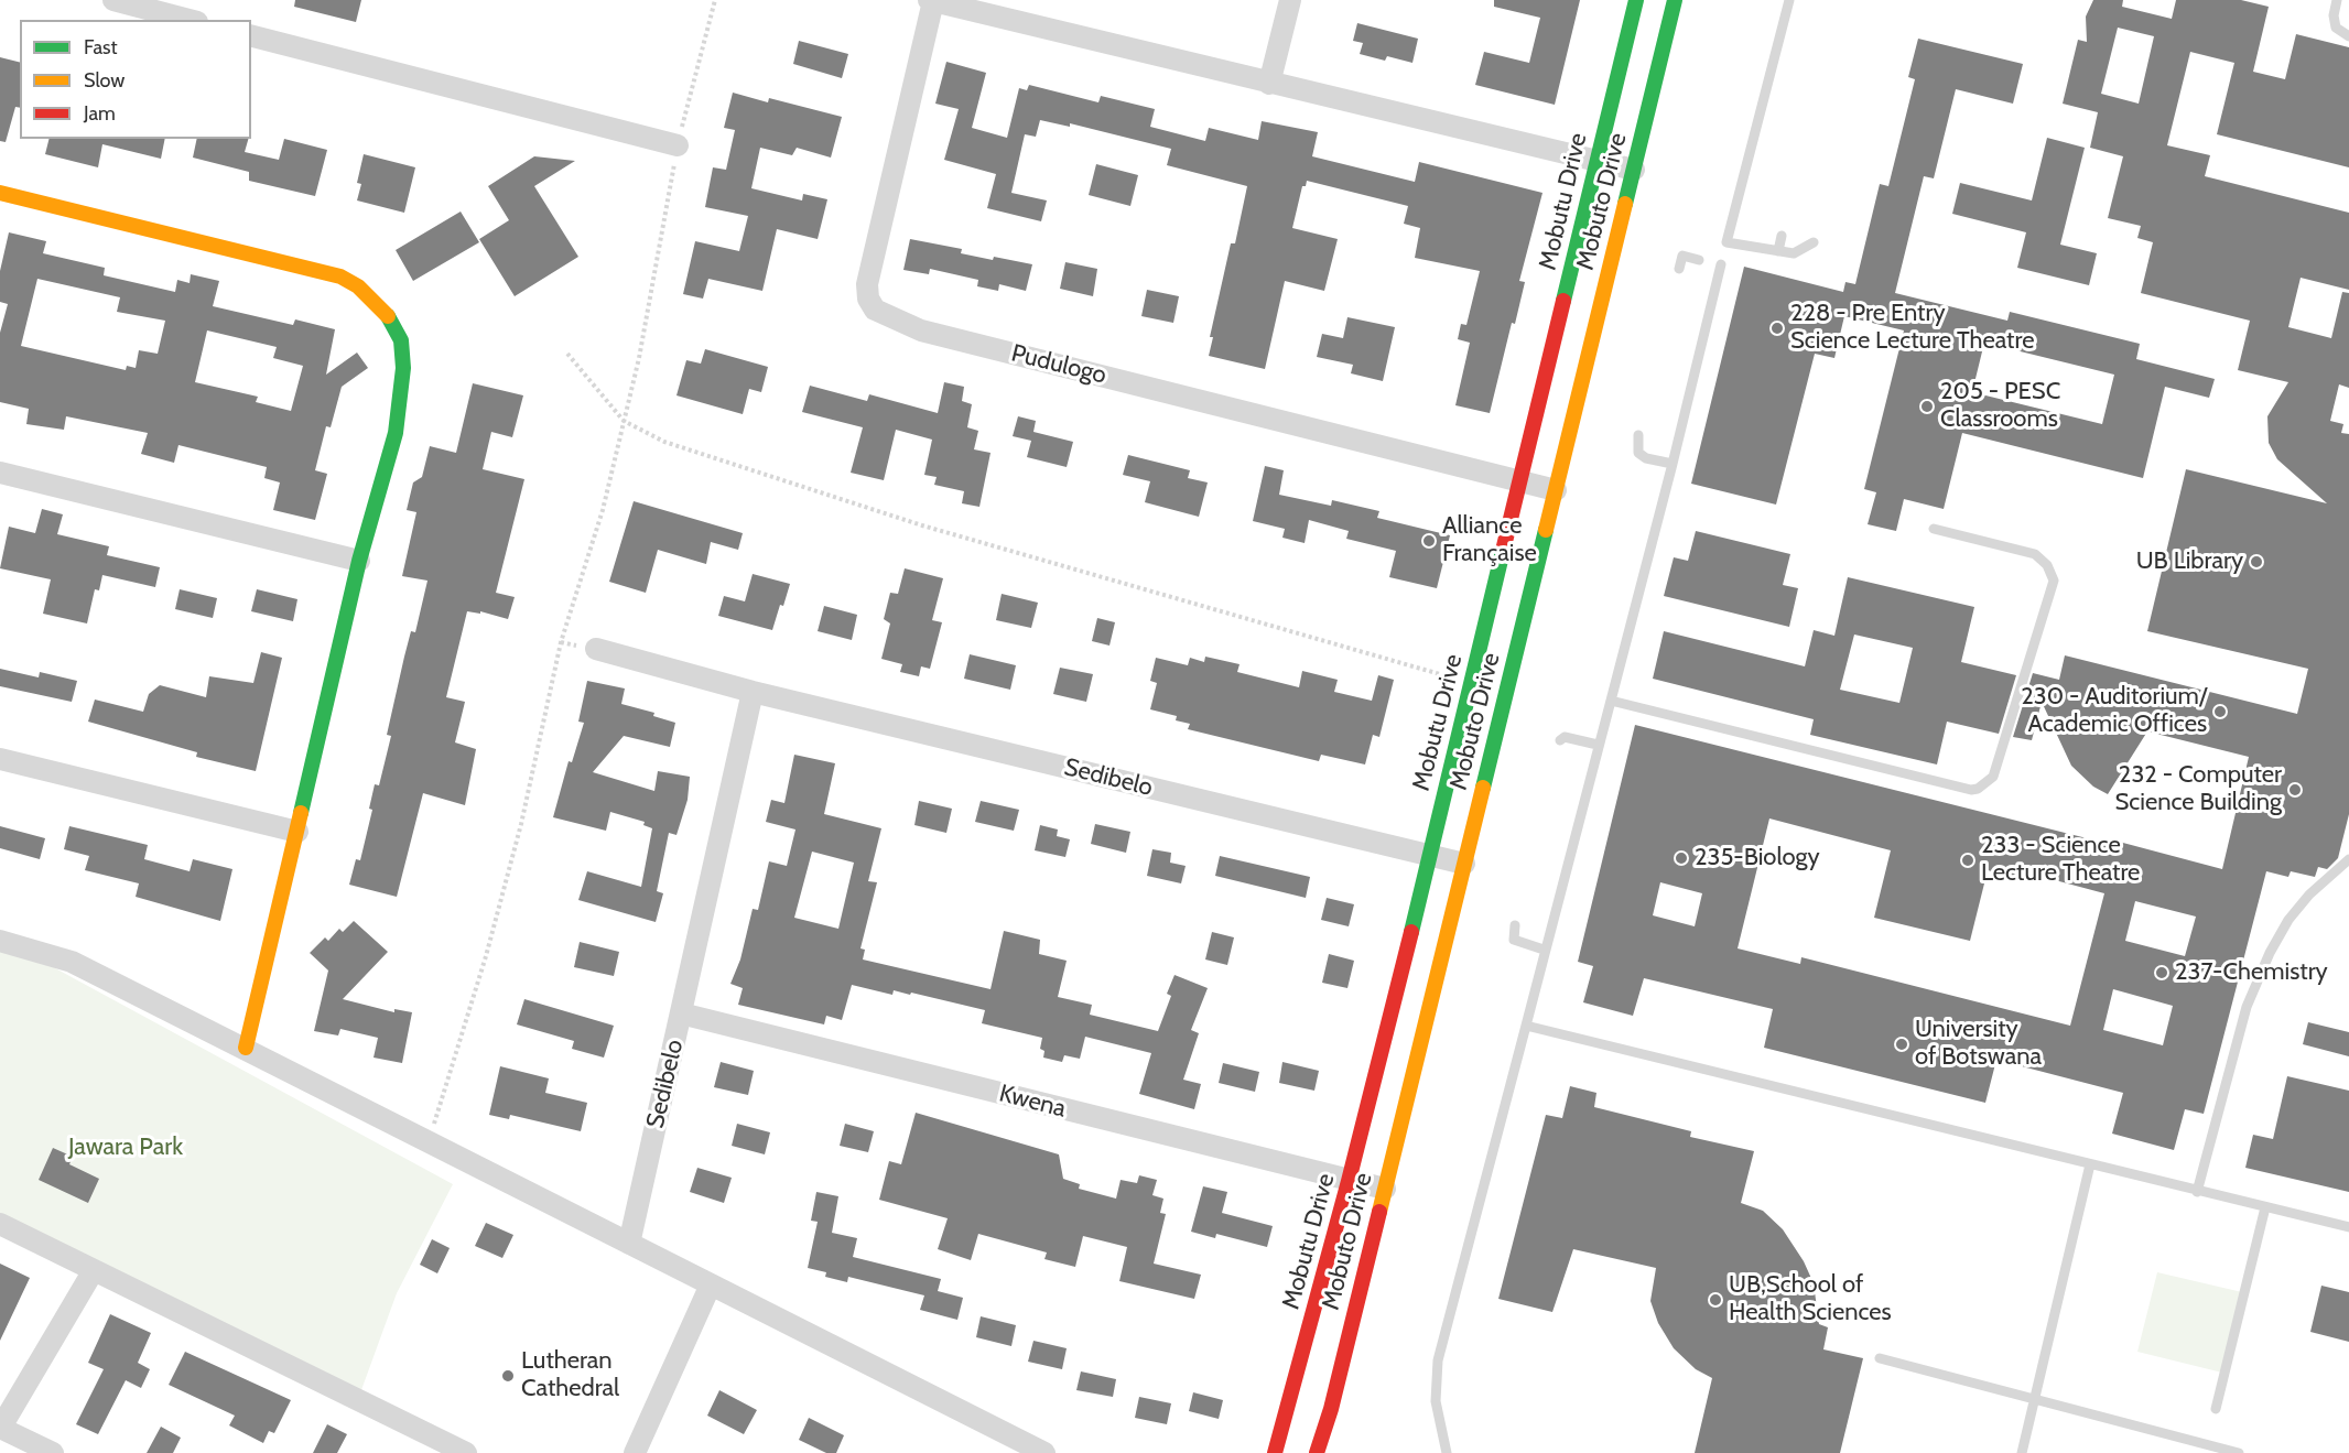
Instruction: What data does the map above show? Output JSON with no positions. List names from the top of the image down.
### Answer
{
  "streets": {
    "main road": ["Mobutu Drive", "Mobuto Drive"],
    "street": ["Pudulogo", "Sedibelo", "Kwena"]
  },
  "crossings": [
    ["Mobutu Drive", "Mobuto Drive"],
    ["Mobutu Drive", "Pudulogo"],
    ["Mobutu Drive", "Sedibelo"],
    ["Mobutu Drive", "Kwena"],
    ["Mobuto Drive", "Pudulogo"],
    ["Mobuto Drive", "Sedibelo"],
    ["Mobuto Drive", "Kwena"],
    ["Sedibelo", "Kwena"]
  ],
  "parks": ["Jawara Park"],
  "places": [
    "228 - Pre Entry Science Lecture Theatre",
    "205 - PESC Classrooms",
    "Alliance Française",
    "UB Library",
    "230 - Auditorium/ Academic Offices",
    "232 - Computer Science Building",
    "235-Biology",
    "233 - Science Lecture Theatre",
    "237-Chemistry",
    "University of Botswana",
    "UB,School of Health Sciences",
    "Lutheran Cathedral"
  ],
  "legend": ["Fast", "Slow", "Jam"]
}
